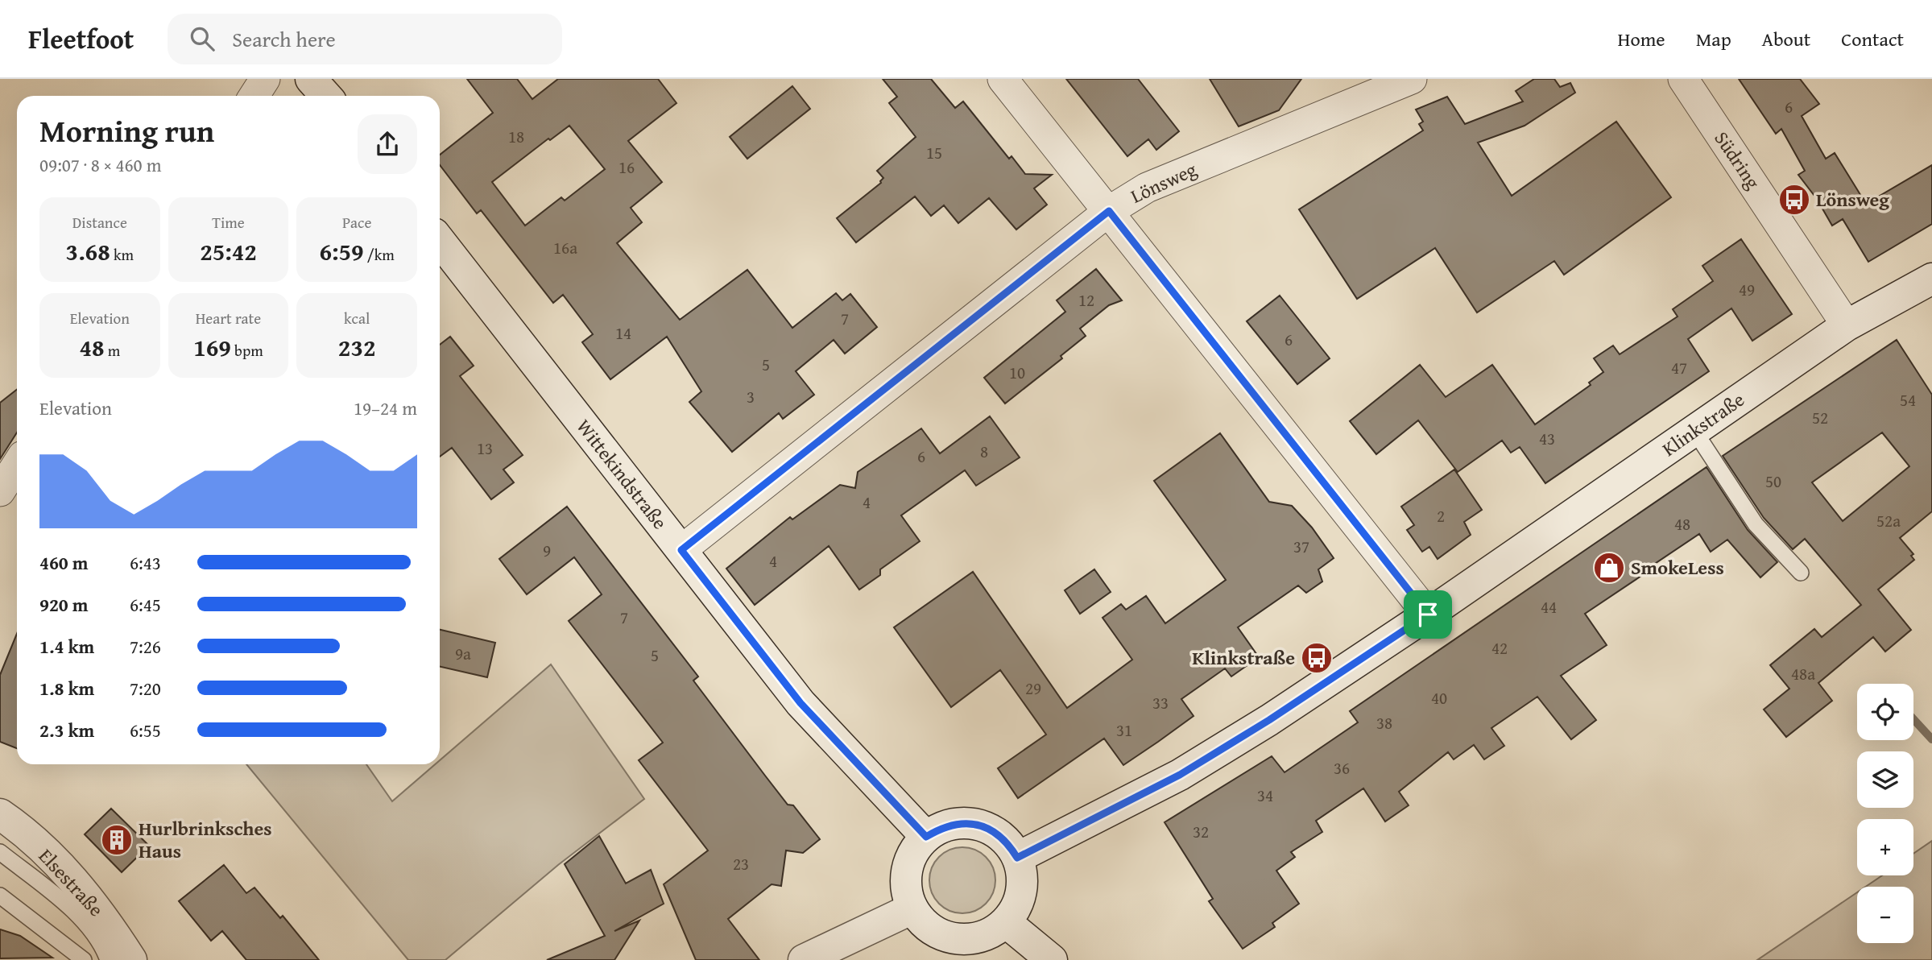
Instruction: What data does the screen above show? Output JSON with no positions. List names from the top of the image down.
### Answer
{
  "streets": {
    "main road": ["Klinkstraße", "Wittekindstraße", "Elsestraße"],
    "street": ["Südring", "Lönsweg"]
  },
  "crossings": [
    ["Südring", "Klinkstraße"],
    ["Lönsweg", "Wittekindstraße"],
    ["Klinkstraße", "Wittekindstraße"]
  ],
  "places": {
    "bus stop": ["Lönsweg", "Klinkstraße"],
    "shop": ["SmokeLess"],
    "building": ["Hurlbrinksches Haus"]
  },
  "house_numbers": [
    "6",
    "18",
    "15",
    "16",
    "16a",
    "49",
    "12",
    "7",
    "14",
    "6",
    "5",
    "47",
    "10",
    "3",
    "54",
    "52",
    "43",
    "13",
    "8",
    "6",
    "50",
    "4",
    "2",
    "52a",
    "48",
    "37",
    "9",
    "4",
    "44",
    "7",
    "42",
    "9a",
    "5",
    "48a",
    "29",
    "40",
    "33",
    "38",
    "31",
    "36",
    "34",
    "32",
    "23"
  ],
  "page": {
    "header": "Fleetfoot",
    "search": "Search here",
    "nav": [
      "Home",
      "Map",
      "About",
      "Contact"
    ],
    "heading": ["Morning run", "09:07 · 8 × 460 m"],
    "stats": [
      ["Distance", "3.68 km"],
      ["Time", "25:42"],
      ["Pace", "6:59 /km"],
      ["Elevation", "48 m"],
      ["Heart rate", "169 bpm"],
      ["kcal", "232"]
    ],
    "chart": ["Elevation", "19–24 m"],
    "list": [
      {
        "name": "460 m",
        "note": "6:43"
      },
      {
        "name": "920 m",
        "note": "6:45"
      },
      {
        "name": "1.4 km",
        "note": "7:26"
      },
      {
        "name": "1.8 km",
        "note": "7:20"
      },
      {
        "name": "2.3 km",
        "note": "6:55"
      }
    ],
    "map_buttons": ["+", "−"]
  }
}
